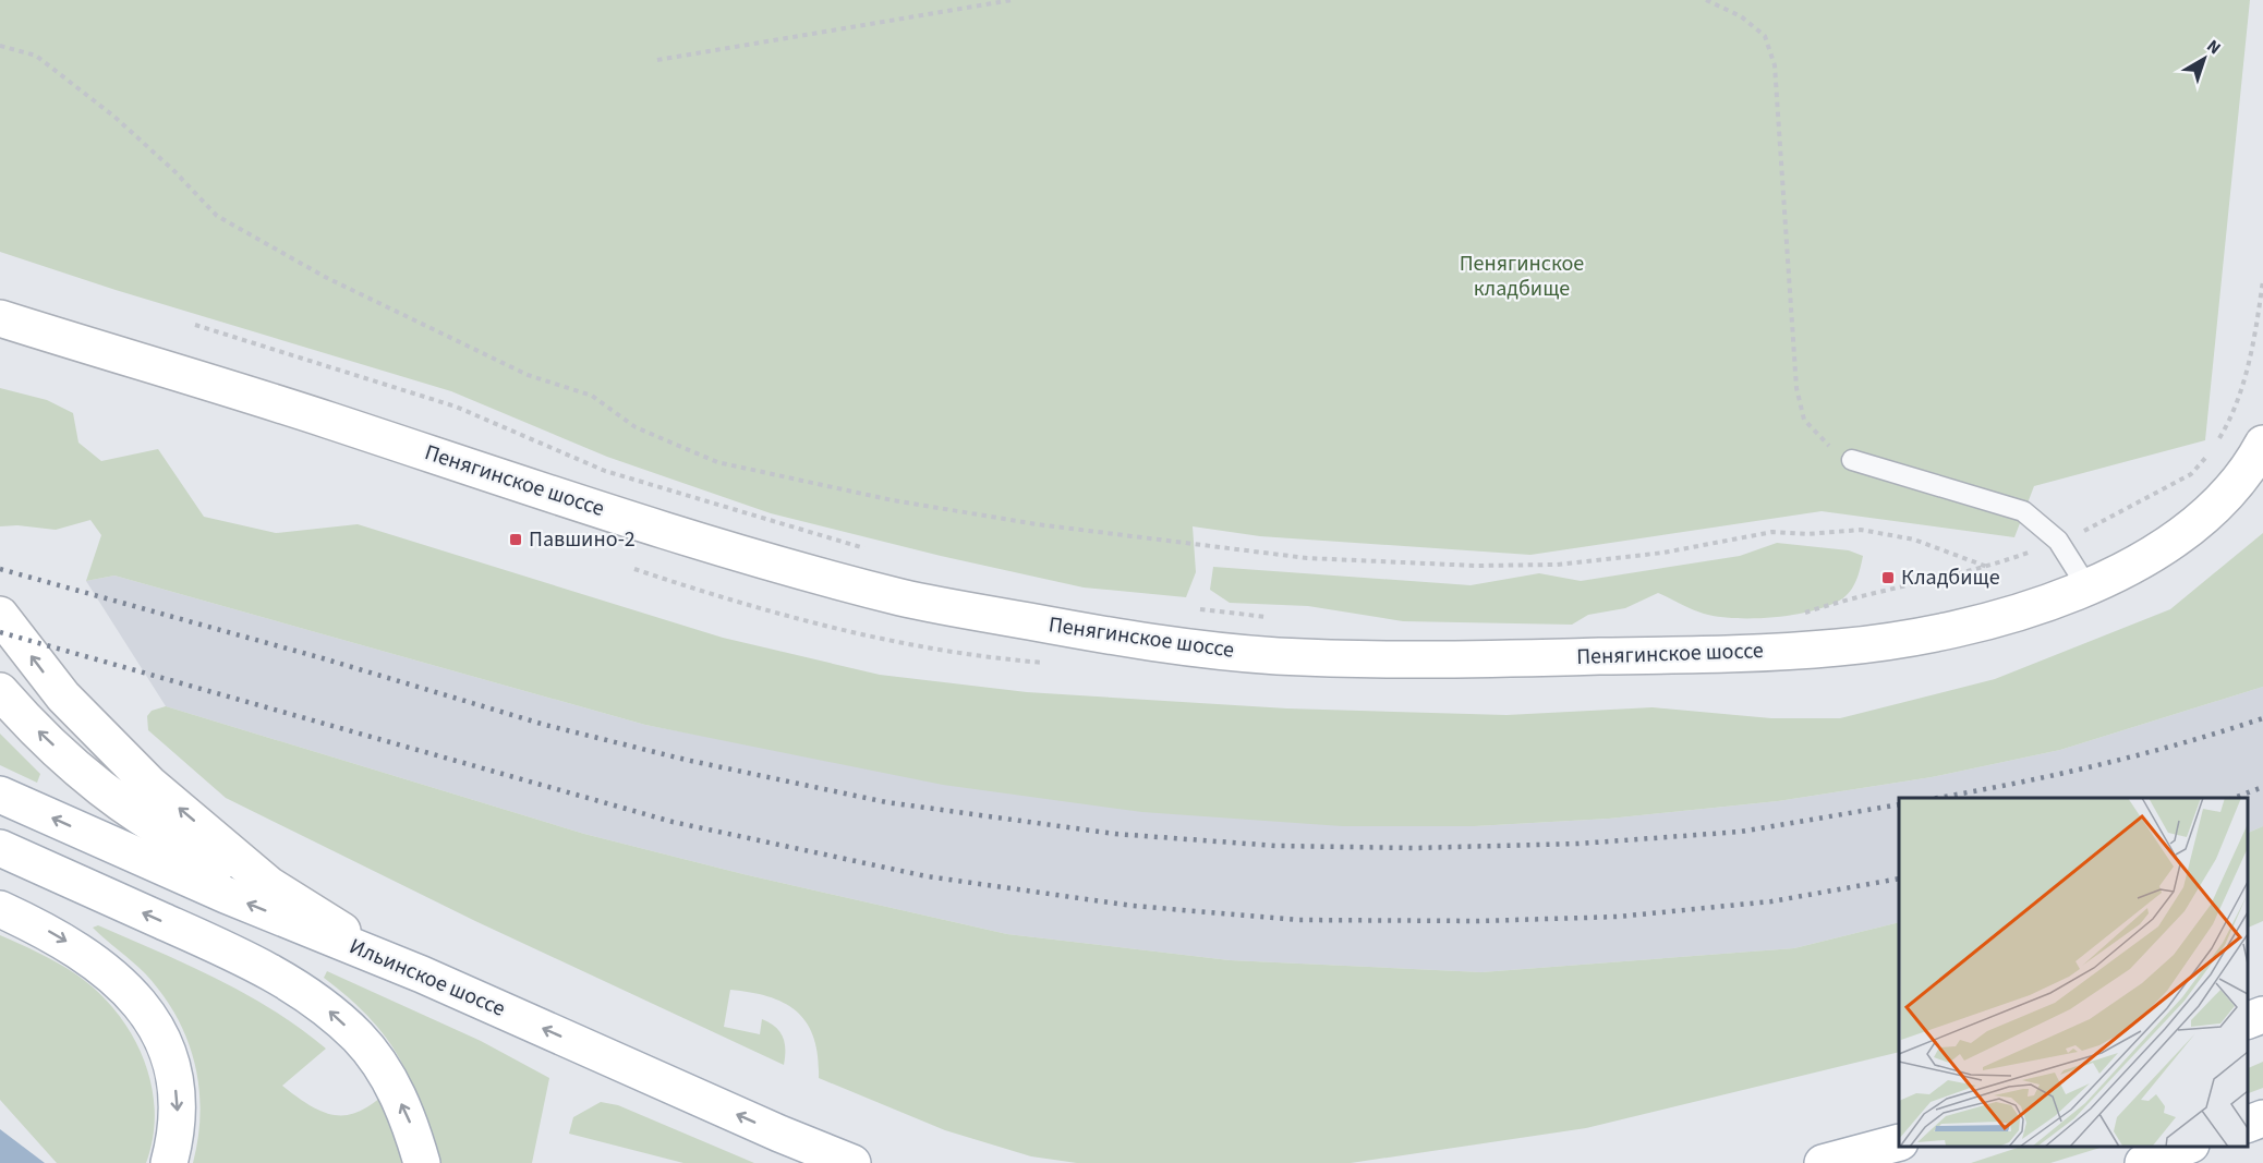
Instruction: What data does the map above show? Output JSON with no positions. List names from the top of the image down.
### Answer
{
  "streets": {
    "main road": ["Пенягинское шоссе", "Ильинское шоссе"]
  },
  "parks": ["Пенягинское кладбище"],
  "places": {
    "transit": ["Павшино-2", "Кладбище"]
  },
  "north": "top right"
}
